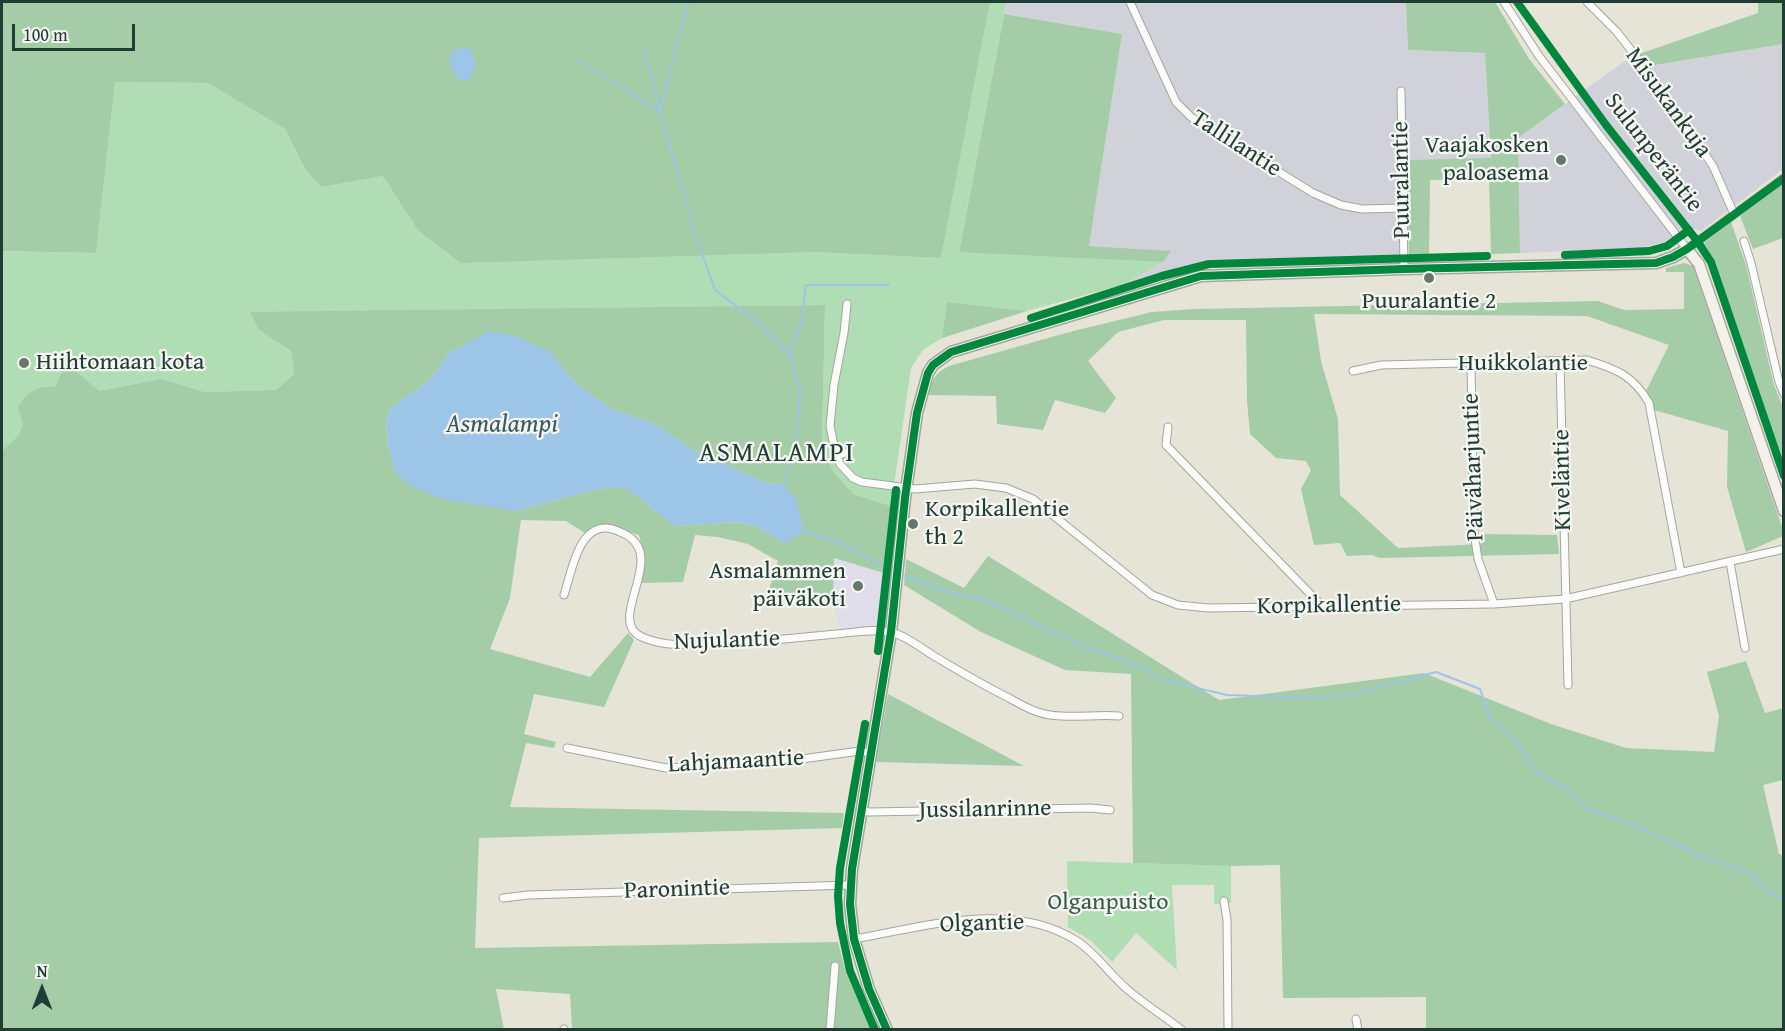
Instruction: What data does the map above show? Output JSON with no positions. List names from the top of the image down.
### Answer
{
  "streets": {
    "street": [
      "Misukankuja",
      "Tallilantie",
      "Sulunperäntie",
      "Puuralantie",
      "Huikkolantie",
      "Päiväharjuntie",
      "Kiveläntie",
      "Korpikallentie",
      "Nujulantie",
      "Lahjamaantie",
      "Jussilanrinne",
      "Paronintie",
      "Olgantie"
    ]
  },
  "crossings": [
    ["Tallilantie", "Puuralantie"],
    ["Huikkolantie", "Päiväharjuntie"],
    ["Huikkolantie", "Kiveläntie"],
    ["Huikkolantie", "Korpikallentie"],
    ["Päiväharjuntie", "Korpikallentie"],
    ["Kiveläntie", "Korpikallentie"]
  ],
  "districts": ["ASMALAMPI"],
  "water": ["Asmalampi"],
  "parks": ["Olganpuisto"],
  "places": [
    "Vaajakosken paloasema",
    "Puuralantie 2",
    "Hiihtomaan kota",
    "Korpikallentie th 2",
    "Asmalammen päiväkoti"
  ],
  "scale_bar": "100 m",
  "north": "top"
}
